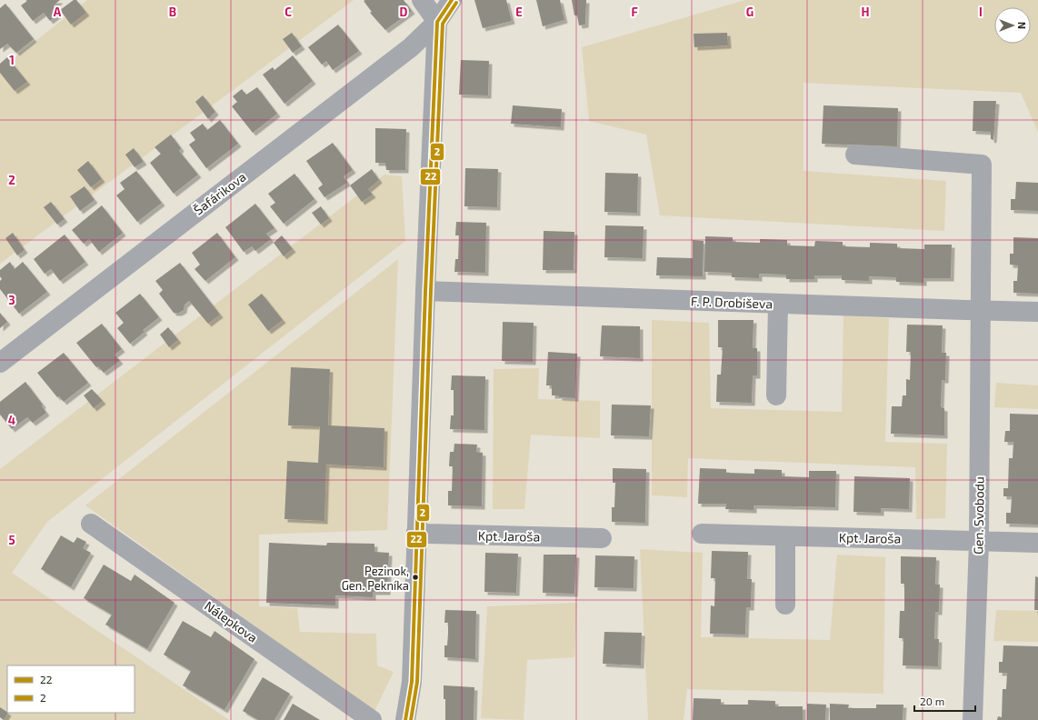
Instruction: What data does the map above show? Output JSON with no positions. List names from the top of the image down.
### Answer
{
  "streets": {
    "street": [
      "Šafárikova",
      "F. P. Drobiševa",
      "Gen. Svobodu",
      "Kpt. Jaroša",
      "Nálepkova"
    ]
  },
  "crossings": [
    ["F. P. Drobiševa", "Gen. Svobodu"],
    ["Gen. Svobodu", "Kpt. Jaroša"]
  ],
  "places": ["Pezinok, Gen. Pekníka"],
  "lines": ["transit line 22", "transit line 2"],
  "legend": ["22", "2"],
  "scale_bar": "20 m",
  "north": "right",
  "grid": {
    "columns": [
      "A",
      "B",
      "C",
      "D",
      "E",
      "F",
      "G",
      "H",
      "I"
    ],
    "rows": [
      "1",
      "2",
      "3",
      "4",
      "5"
    ]
  }
}
